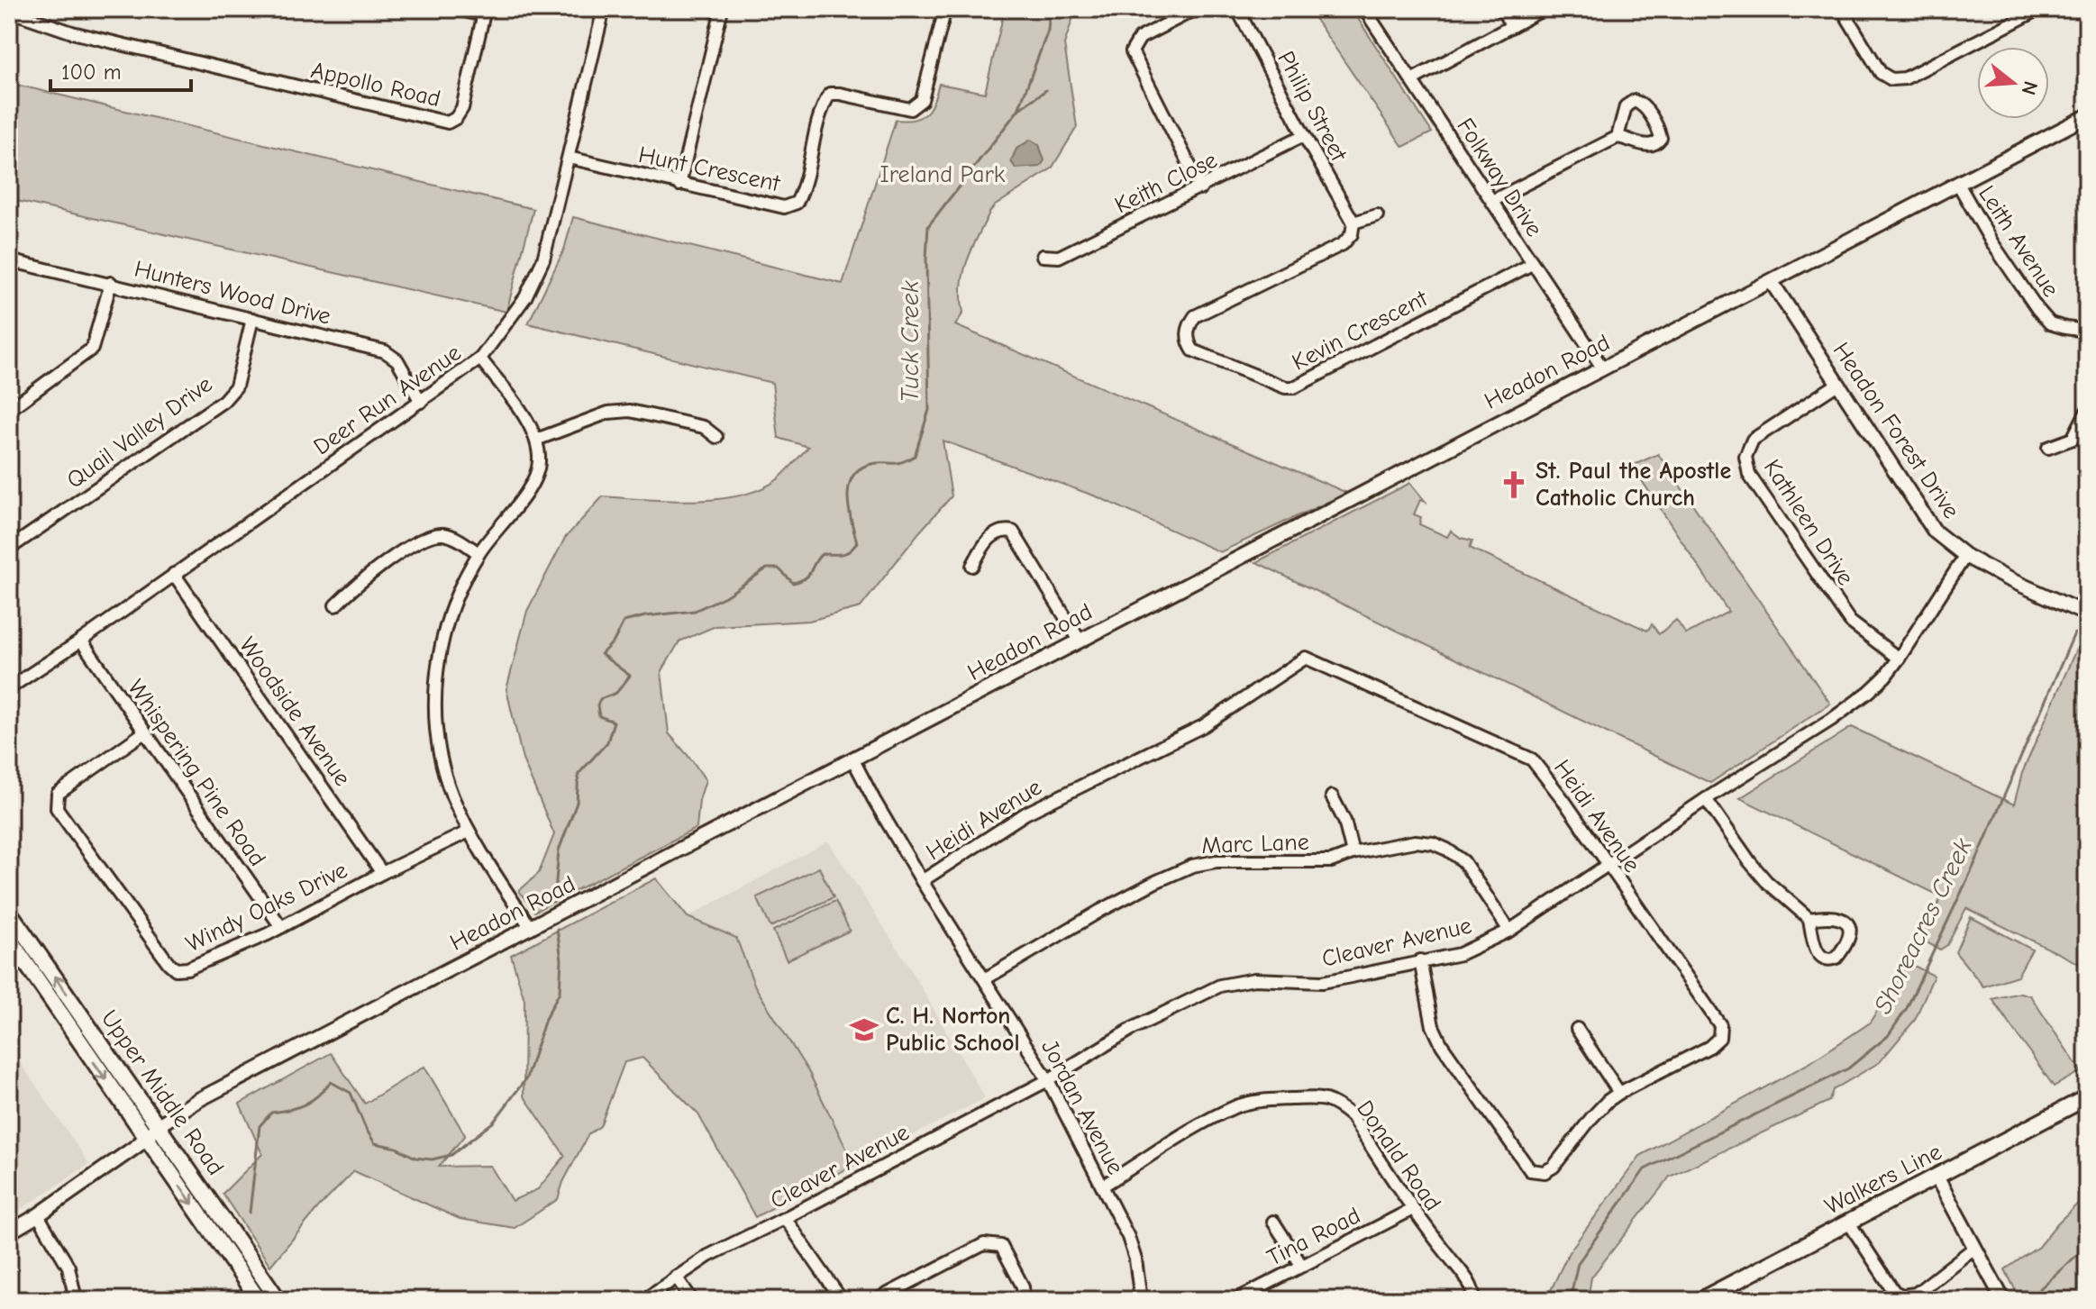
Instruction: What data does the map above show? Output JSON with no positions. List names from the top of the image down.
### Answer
{
  "streets": {
    "main road": ["Upper Middle Road", "Walkers Line"],
    "street": [
      "Appollo Road",
      "Philip Street",
      "Hunt Crescent",
      "Folkway Drive",
      "Keith Close",
      "Leith Avenue",
      "Hunters Wood Drive",
      "Kevin Crescent",
      "Headon Road",
      "Deer Run Avenue",
      "Headon Forest Drive",
      "Quail Valley Drive",
      "Kathleen Drive",
      "Woodside Avenue",
      "Whispering Pine Road",
      "Heidi Avenue",
      "Marc Lane",
      "Windy Oaks Drive",
      "Cleaver Avenue",
      "Jordan Avenue",
      "Donald Road",
      "Tina Road"
    ]
  },
  "crossings": [
    ["Philip Street", "Keith Close"],
    ["Philip Street", "Kevin Crescent"],
    ["Hunt Crescent", "Deer Run Avenue"],
    ["Folkway Drive", "Kevin Crescent"],
    ["Folkway Drive", "Headon Road"],
    ["Leith Avenue", "Headon Road"],
    ["Hunters Wood Drive", "Deer Run Avenue"],
    ["Hunters Wood Drive", "Quail Valley Drive"],
    ["Headon Road", "Headon Forest Drive"],
    ["Headon Road", "Upper Middle Road"],
    ["Headon Road", "Jordan Avenue"],
    ["Deer Run Avenue", "Woodside Avenue"],
    ["Deer Run Avenue", "Whispering Pine Road"],
    ["Headon Forest Drive", "Kathleen Drive"],
    ["Headon Forest Drive", "Cleaver Avenue"],
    ["Kathleen Drive", "Cleaver Avenue"],
    ["Woodside Avenue", "Windy Oaks Drive"],
    ["Whispering Pine Road", "Windy Oaks Drive"],
    ["Heidi Avenue", "Cleaver Avenue"],
    ["Heidi Avenue", "Jordan Avenue"],
    ["Marc Lane", "Cleaver Avenue"],
    ["Marc Lane", "Jordan Avenue"],
    ["Cleaver Avenue", "Jordan Avenue"],
    ["Jordan Avenue", "Donald Road"],
    ["Donald Road", "Tina Road"]
  ],
  "water": ["Tuck Creek", "Shoreacres Creek"],
  "parks": ["Ireland Park"],
  "places": {
    "church": ["St. Paul the Apostle Catholic Church"],
    "school or university": ["C. H. Norton Public School"]
  },
  "scale_bar": "100 m",
  "north": "right"
}
